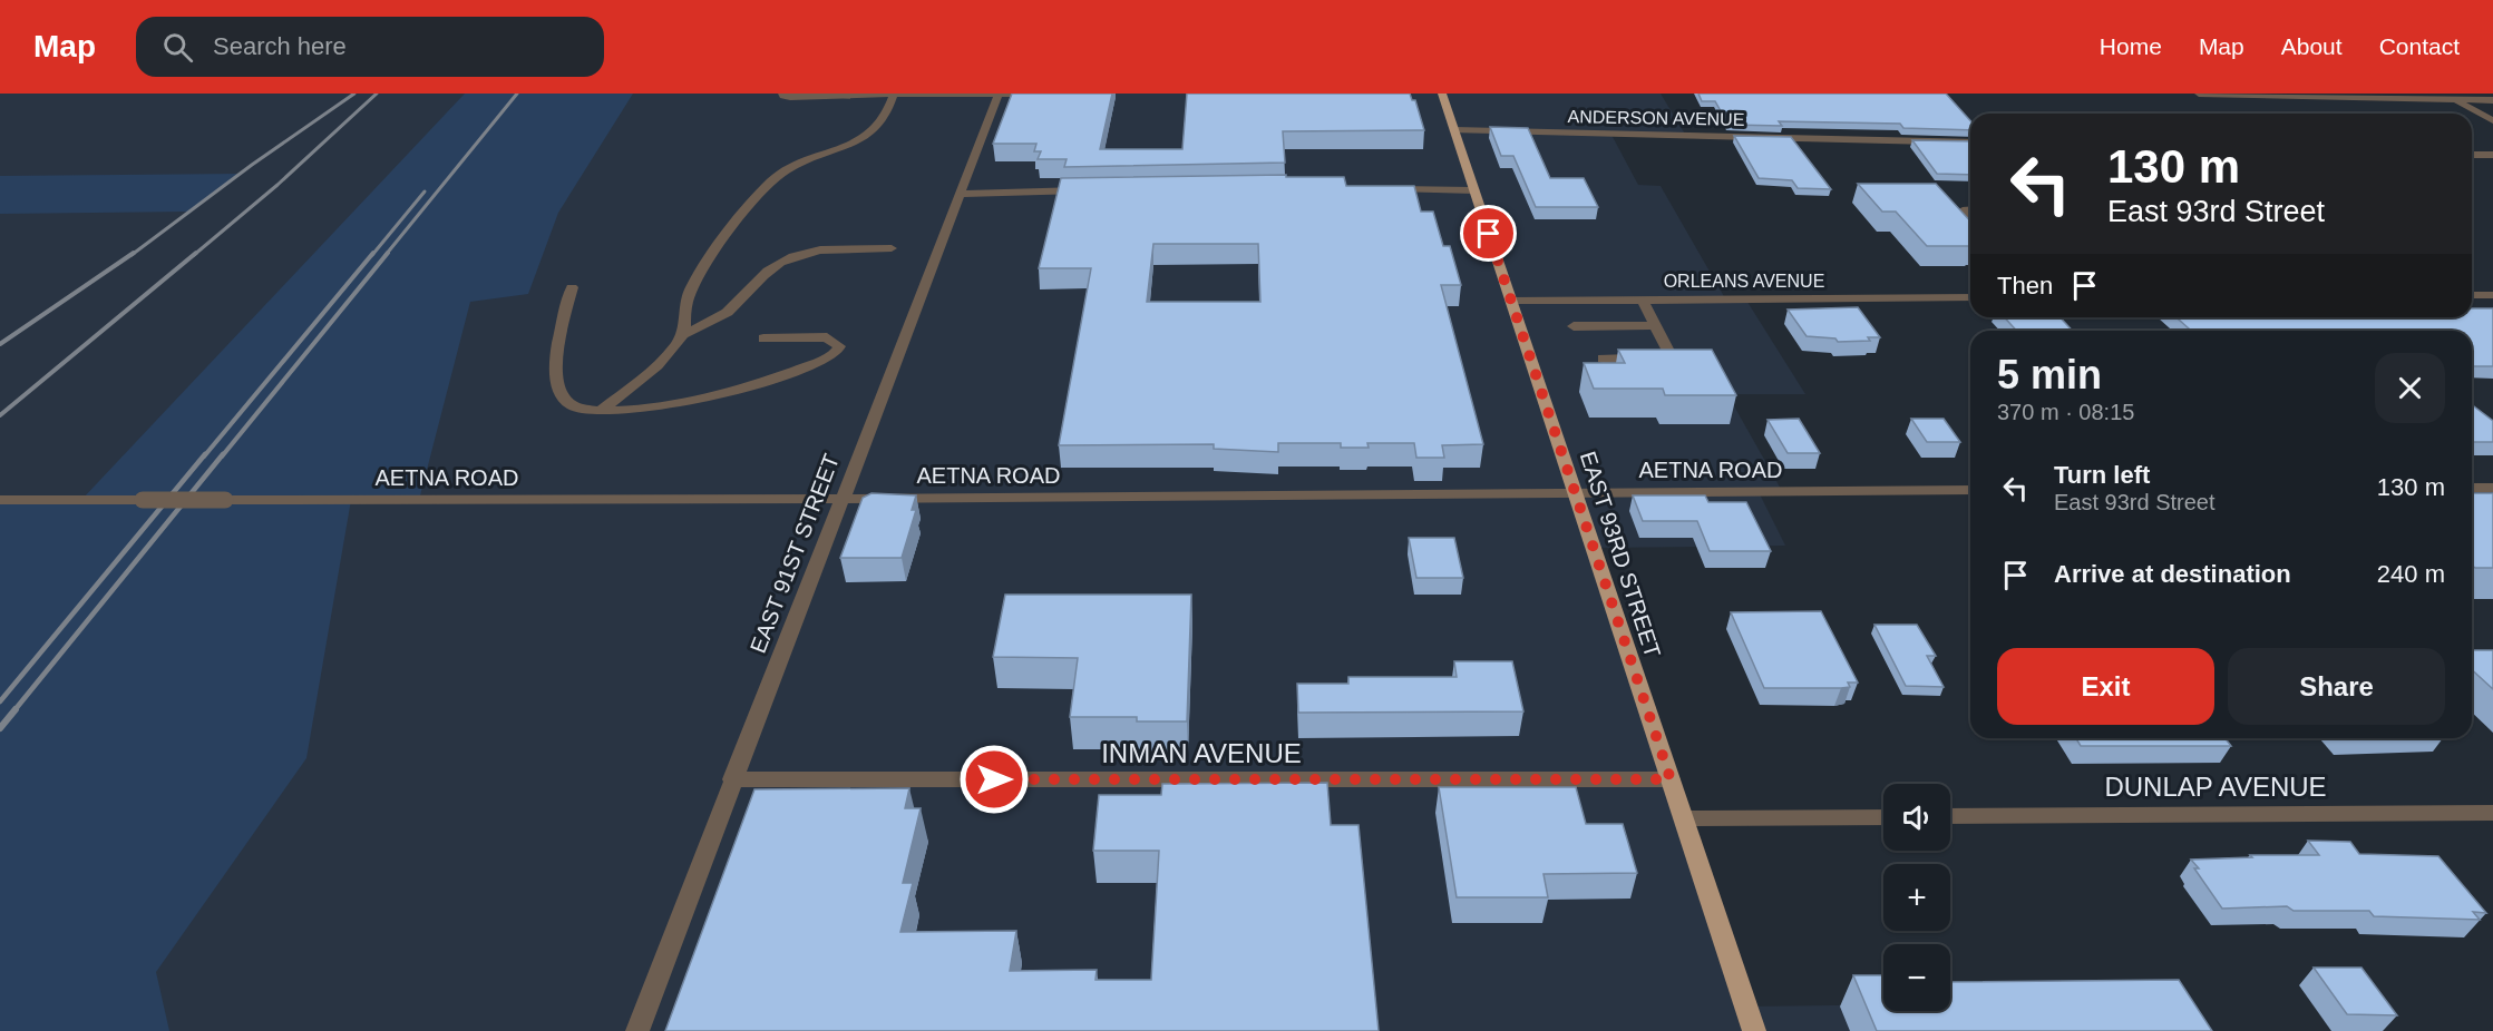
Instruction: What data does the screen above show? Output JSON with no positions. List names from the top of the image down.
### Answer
{
  "streets": {
    "main road": ["EAST 93RD STREET"],
    "street": [
      "ANDERSON AVENUE",
      "ORLEANS AVENUE",
      "AETNA ROAD",
      "EAST 91ST STREET",
      "INMAN AVENUE",
      "DUNLAP AVENUE"
    ]
  },
  "crossings": [
    ["ANDERSON AVENUE", "EAST 93RD STREET"],
    ["ORLEANS AVENUE", "EAST 93RD STREET"],
    ["AETNA ROAD", "EAST 91ST STREET"],
    ["AETNA ROAD", "EAST 93RD STREET"],
    ["EAST 91ST STREET", "INMAN AVENUE"],
    ["EAST 93RD STREET", "INMAN AVENUE"]
  ],
  "page": {
    "header": "Map",
    "search": "Search here",
    "nav": [
      "Home",
      "Map",
      "About",
      "Contact"
    ],
    "turn": ["130 m", "East 93rd Street"],
    "then": "Then",
    "heading": ["5 min", "370 m · 08:15"],
    "list": [
      {
        "name": "Turn left",
        "note": "East 93rd Street",
        "value": "130 m"
      },
      {
        "name": "Arrive at destination",
        "value": "240 m"
      }
    ],
    "buttons": ["Exit", "Share"],
    "map_buttons": ["+", "−"]
  }
}
